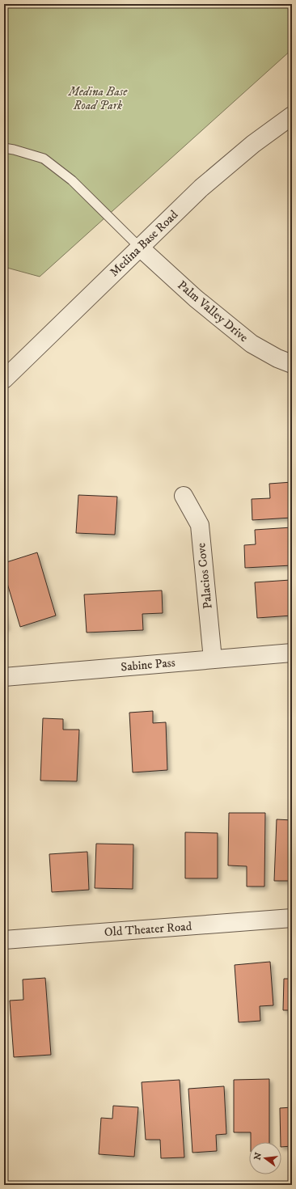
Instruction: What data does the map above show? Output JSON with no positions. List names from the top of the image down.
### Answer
{
  "streets": {
    "street": [
      "Medina Base Road",
      "Palm Valley Drive",
      "Palacios Cove",
      "Sabine Pass",
      "Old Theater Road"
    ]
  },
  "crossings": [
    ["Medina Base Road", "Palm Valley Drive"],
    ["Palacios Cove", "Sabine Pass"]
  ],
  "parks": ["Medina Base Road Park"],
  "north": "left"
}
